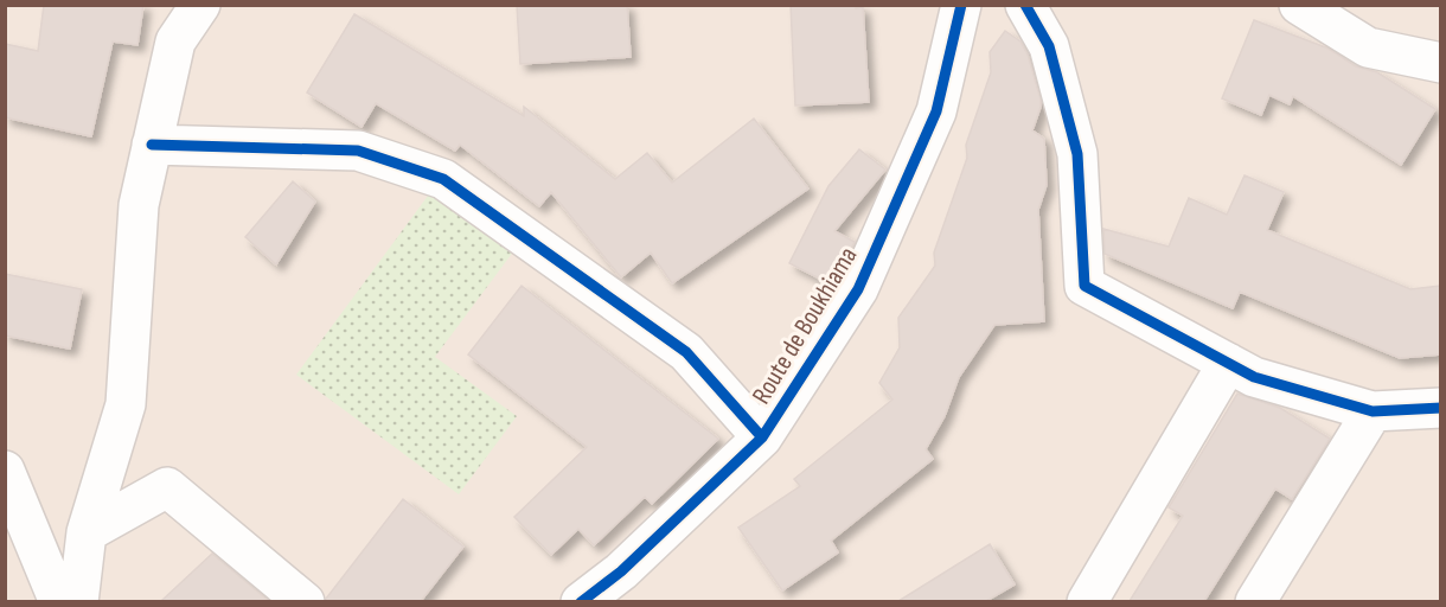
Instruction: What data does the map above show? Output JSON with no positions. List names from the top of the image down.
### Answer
{
  "streets": {
    "street": ["Route de Boukhiama"]
  }
}
